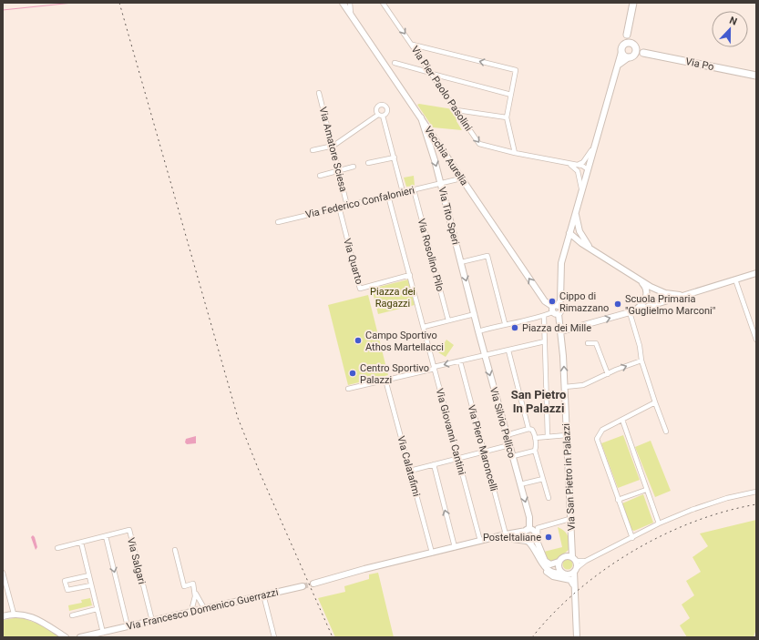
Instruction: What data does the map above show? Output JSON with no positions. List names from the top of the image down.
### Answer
{
  "streets": {
    "main road": [
      "Via Po",
      "Vecchia Aurelia",
      "Via Tito Speri",
      "Via Silvio Pellico",
      "Via San Pietro in Palazzi",
      "Via Francesco Domenico Guerrazzi"
    ],
    "street": [
      "Via Pier Paolo Pasolini",
      "Via Amatore Sciesa",
      "Via Federico Confalonieri",
      "Via Rosolino Pilo",
      "Via Quarto",
      "Via Giovanni Cantini",
      "Via Piero Maroncelli",
      "Via Calatafimi",
      "Via Salgari"
    ]
  },
  "crossings": [
    ["Via Amatore Sciesa", "Via Federico Confalonieri"],
    ["Vecchia Aurelia", "Via Federico Confalonieri"],
    ["Vecchia Aurelia", "Via Tito Speri"],
    ["Vecchia Aurelia", "Via San Pietro in Palazzi"],
    ["Via Federico Confalonieri", "Via Tito Speri"],
    ["Via Federico Confalonieri", "Via Rosolino Pilo"],
    ["Via Federico Confalonieri", "Via Quarto"],
    ["Via Federico Confalonieri", "Via Giovanni Cantini"],
    ["Via Tito Speri", "Via Silvio Pellico"],
    ["Via Quarto", "Via Giovanni Cantini"],
    ["Via Salgari", "Via Francesco Domenico Guerrazzi"]
  ],
  "one_way": [
    "Via Pier Paolo Pasolini",
    "Vecchia Aurelia",
    "Via Tito Speri",
    "Via Silvio Pellico"
  ],
  "districts": ["San Pietro In Palazzi"],
  "parks": ["Piazza dei Ragazzi"],
  "places": [
    "Cippo di Rimazzano",
    "Scuola Primaria \"Guglielmo Marconi\"",
    "Piazza dei Mille",
    "Campo Sportivo Athos Martellacci",
    "Centro Sportivo Palazzi",
    "PosteItaliane"
  ],
  "north": "top"
}
